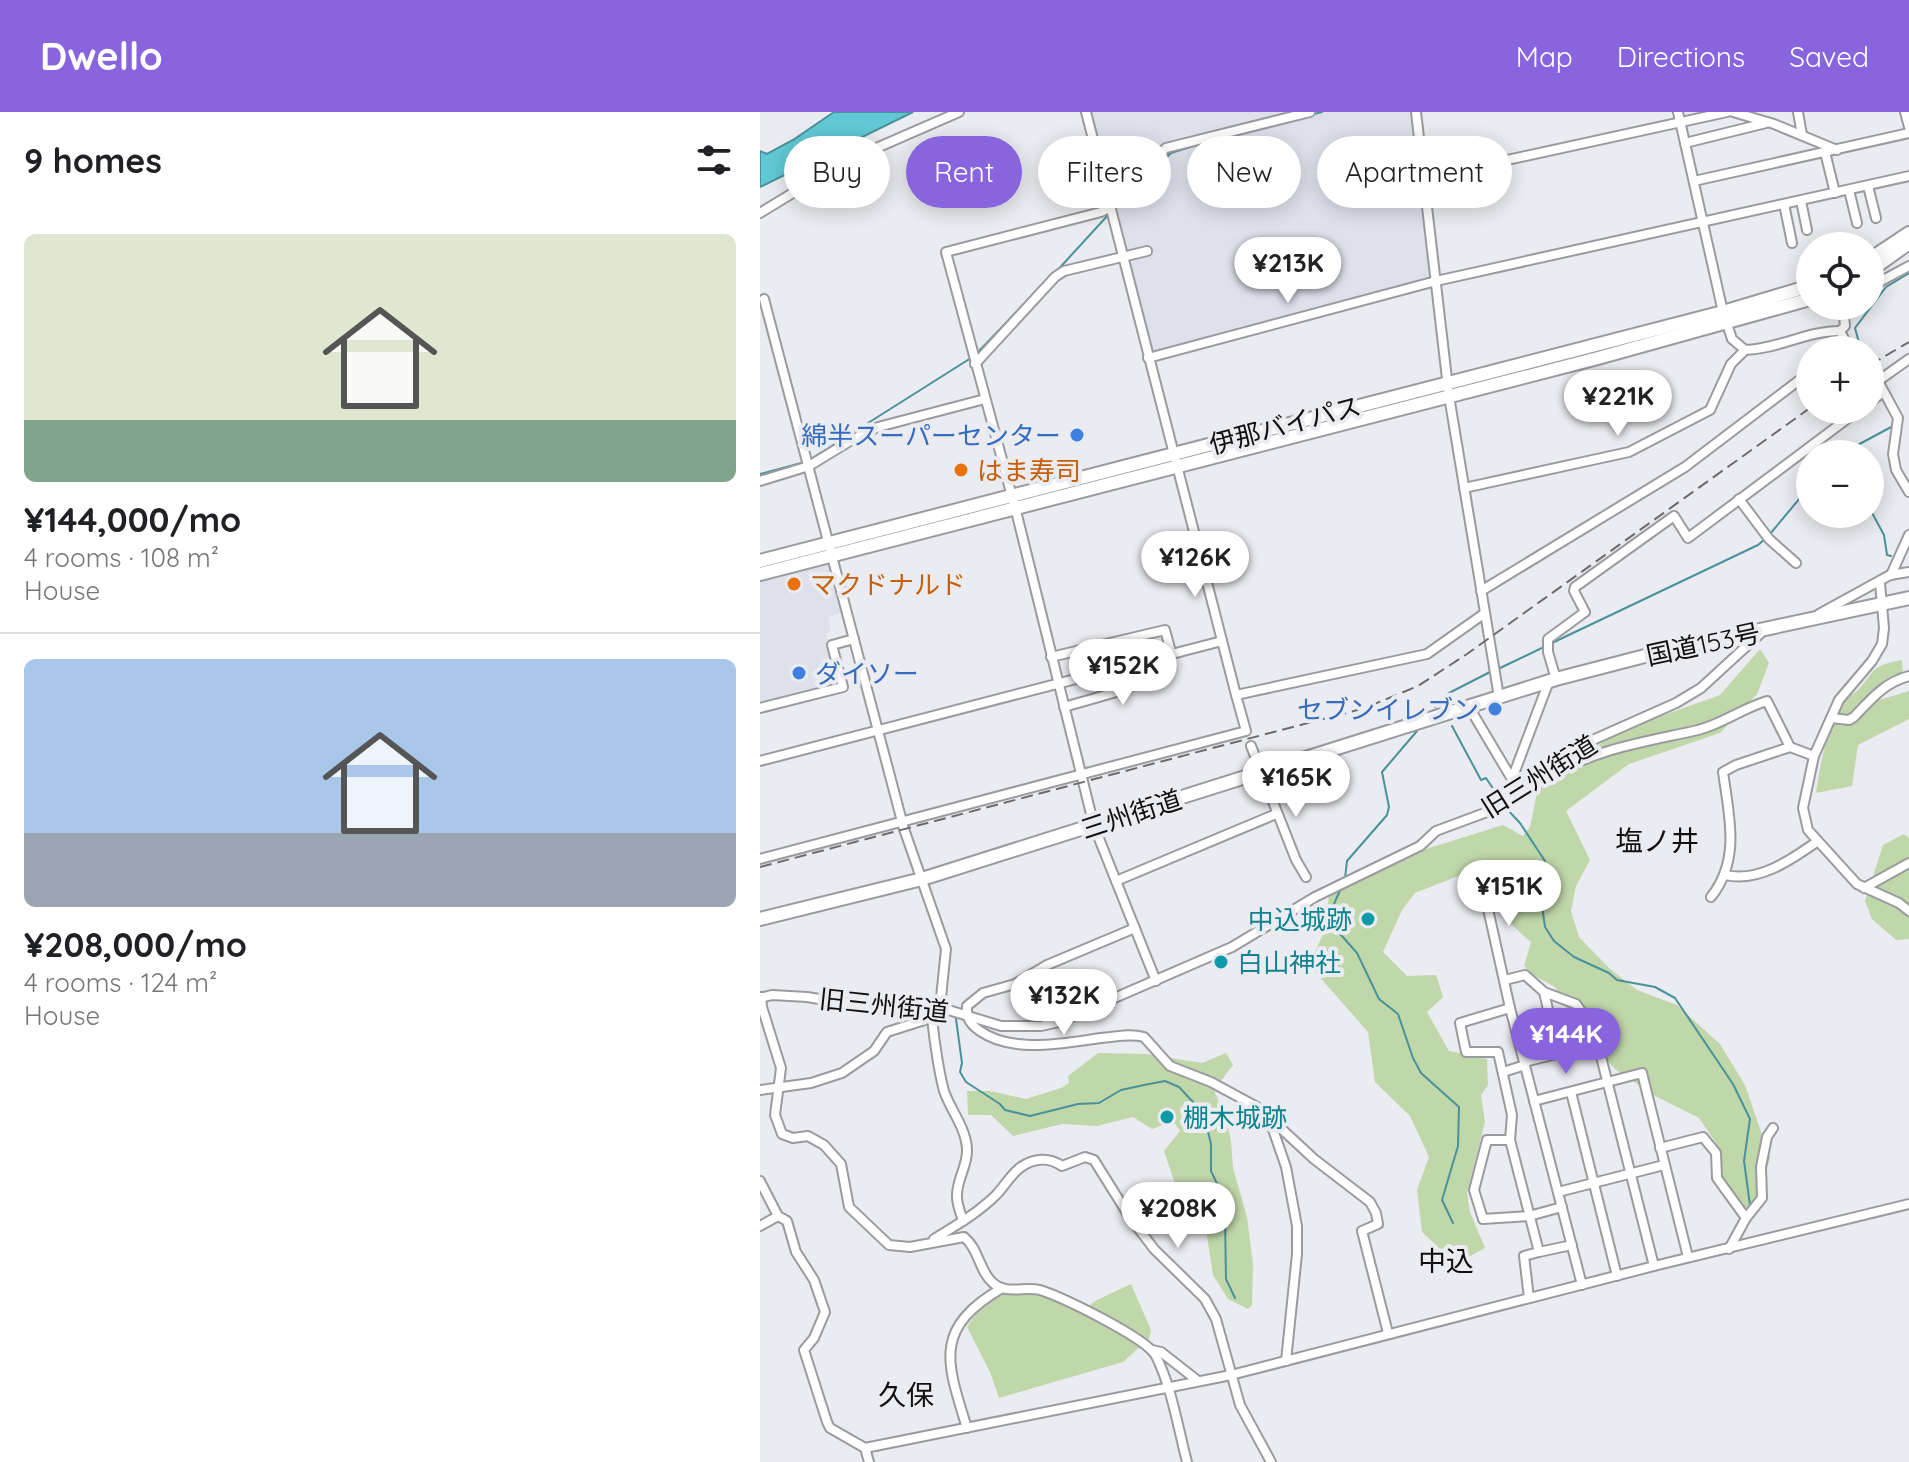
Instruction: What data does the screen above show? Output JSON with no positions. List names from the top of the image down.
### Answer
{
  "streets": {
    "highway": ["伊那バイパス", "国道153号", "三州街道"],
    "street": ["旧三州街道"]
  },
  "crossings": [
    ["国道153号", "旧三州街道"],
    ["国道153号", "三州街道"]
  ],
  "districts": ["塩ノ井", "中込", "久保"],
  "places": [
    "綿半スーパーセンター",
    "はま寿司",
    "マクドナルド",
    "ダイソー",
    "セブンイレブン",
    "中込城跡",
    "白山神社",
    "棚木城跡"
  ],
  "page": {
    "header": "Dwello",
    "nav": ["Map", "Directions", "Saved"],
    "heading": "9 homes",
    "chip": [
      "Buy",
      "Rent",
      "Filters",
      "New",
      "Apartment"
    ],
    "list": [
      {
        "name": "¥144,000/mo",
        "note": "4 rooms · 108 m² · House"
      },
      {
        "name": "¥208,000/mo",
        "note": "4 rooms · 124 m² · House"
      }
    ],
    "map_buttons": ["+", "−"],
    "price": [
      "¥213K",
      "¥221K",
      "¥126K",
      "¥152K",
      "¥165K",
      "¥151K",
      "¥132K",
      "¥144K",
      "¥208K"
    ]
  }
}
